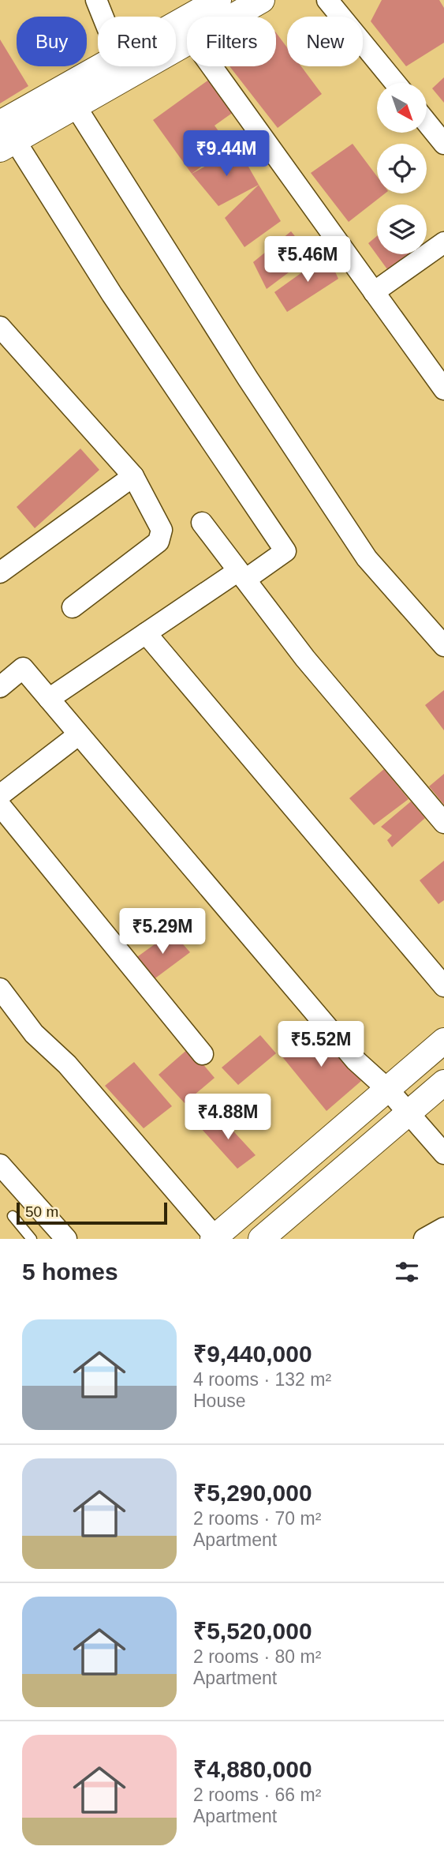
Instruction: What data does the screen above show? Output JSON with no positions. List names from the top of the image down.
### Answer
{
  "scale_bar": "50 m",
  "north": "bottom right",
  "page": {
    "chip": [
      "Buy",
      "Rent",
      "Filters",
      "New"
    ],
    "price": [
      "₹9.44M",
      "₹5.46M",
      "₹5.29M",
      "₹5.52M",
      "₹4.88M"
    ],
    "scale": "50 m",
    "heading": "5 homes",
    "list": [
      {
        "name": "₹9,440,000",
        "note": "4 rooms · 132 m² · House"
      },
      {
        "name": "₹5,290,000",
        "note": "2 rooms · 70 m² · Apartment"
      },
      {
        "name": "₹5,520,000",
        "note": "2 rooms · 80 m² · Apartment"
      },
      {
        "name": "₹4,880,000",
        "note": "2 rooms · 66 m² · Apartment"
      }
    ]
  }
}
